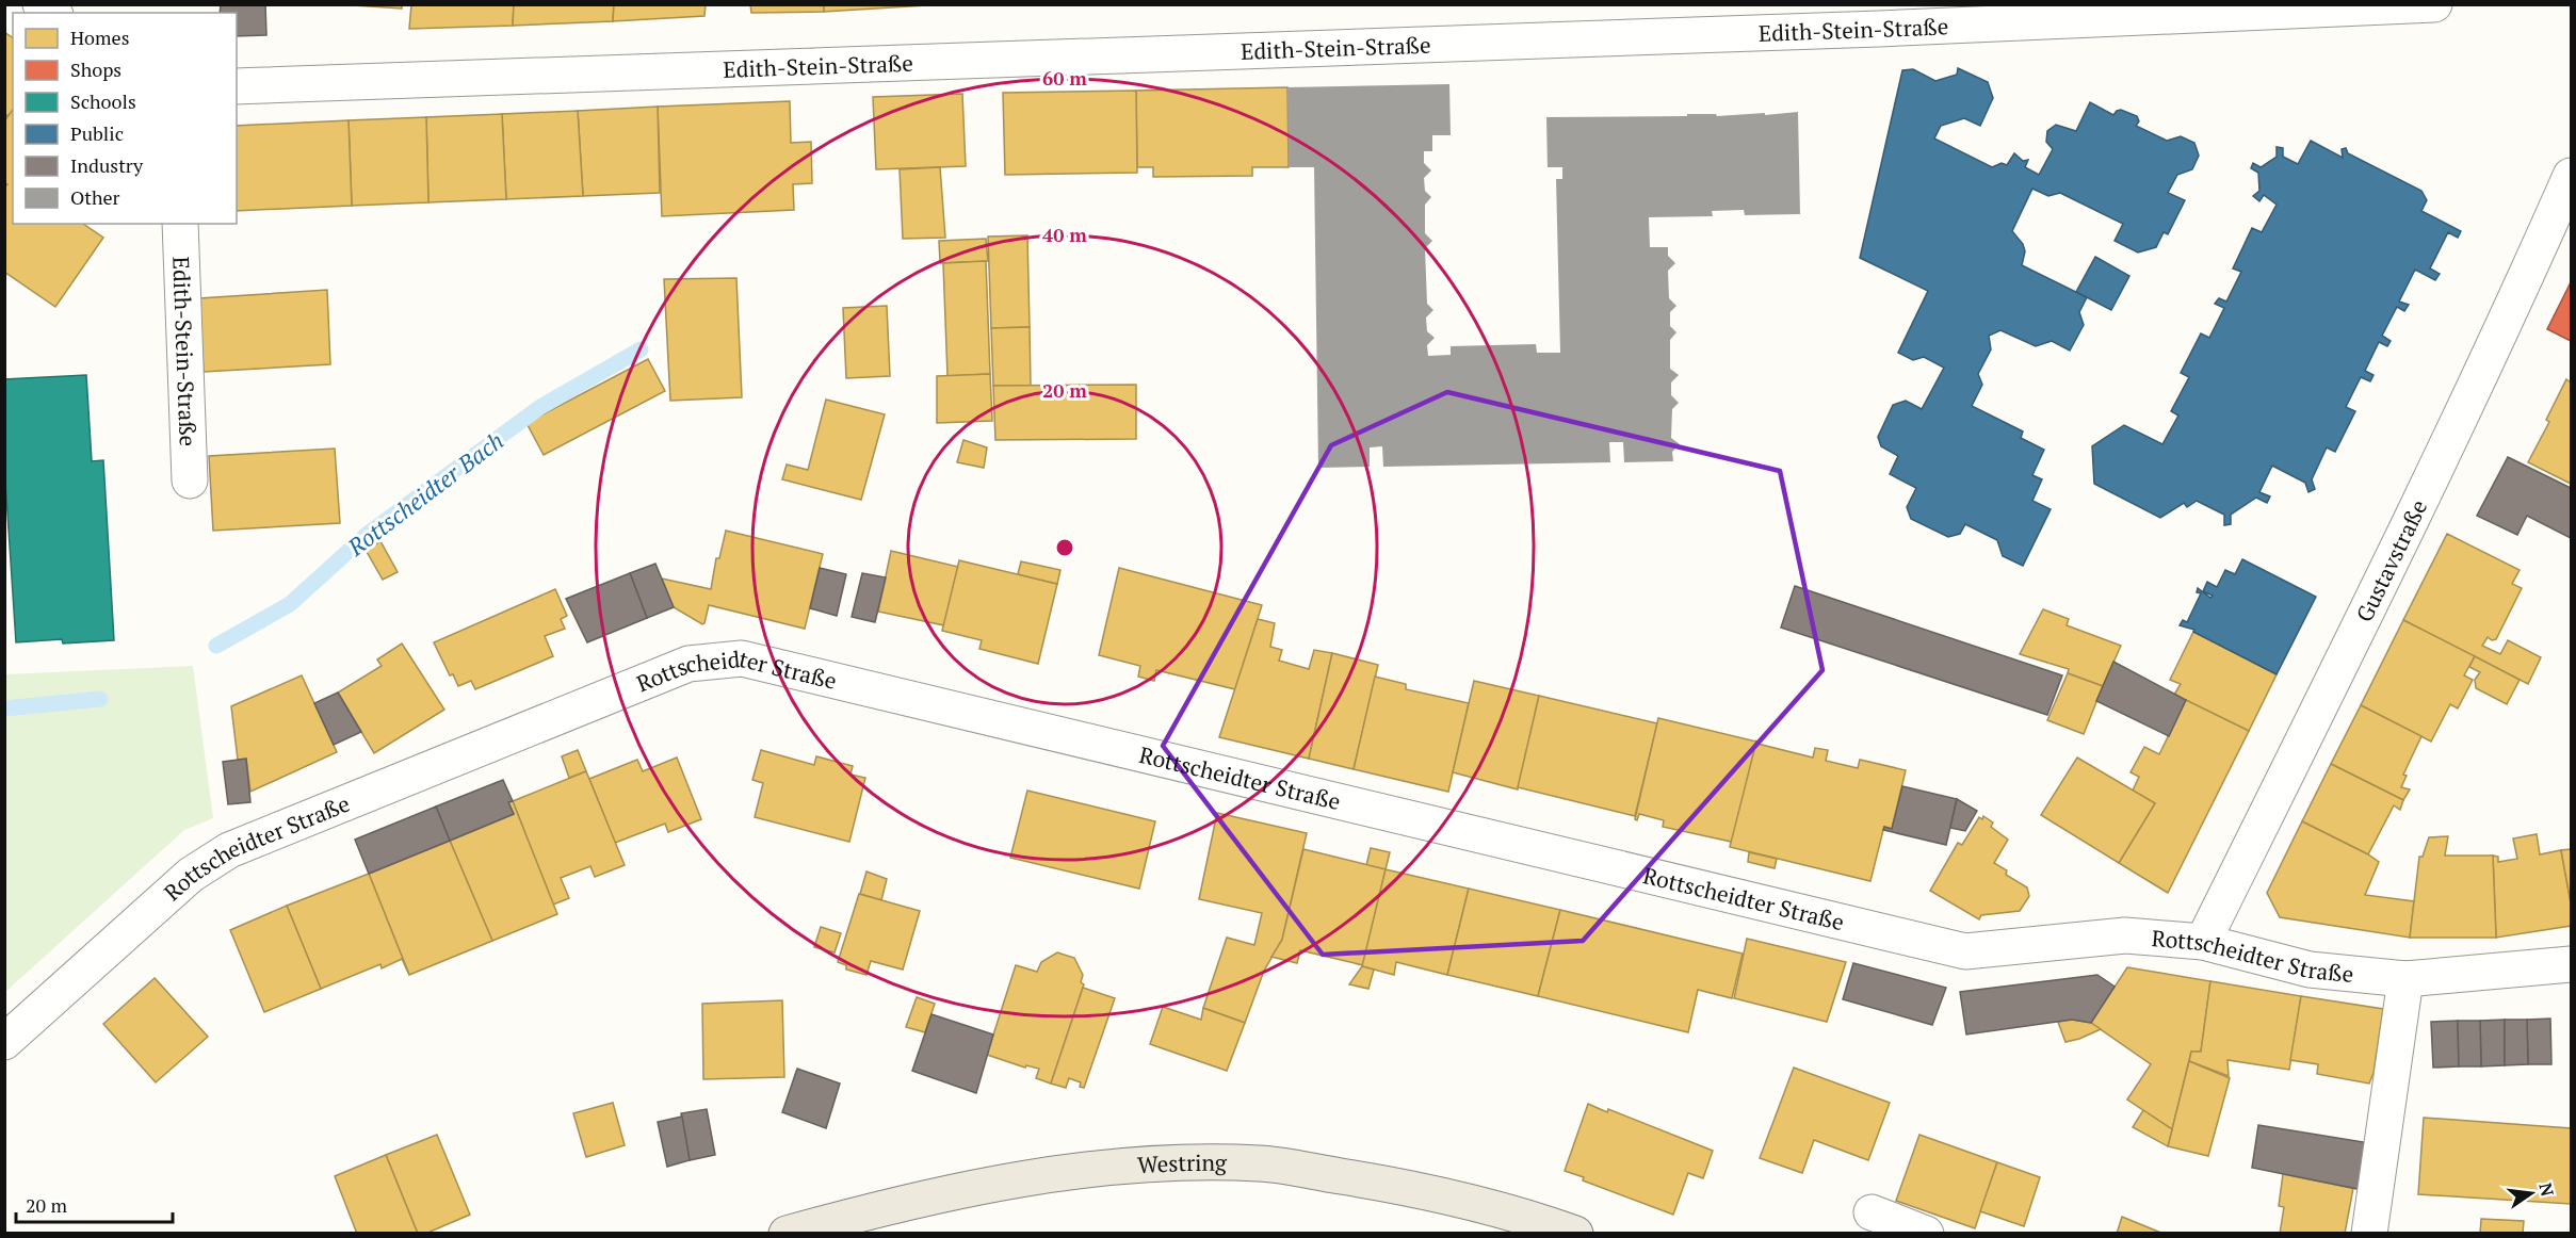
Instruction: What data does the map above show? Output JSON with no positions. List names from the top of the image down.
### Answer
{
  "streets": {
    "main road": ["Westring"],
    "street": ["Edith-Stein-Straße", "Gustavstraße", "Rottscheidter Straße"]
  },
  "crossings": [
    ["Gustavstraße", "Rottscheidter Straße"]
  ],
  "water": ["Rottscheidter Bach"],
  "legend": [
    "Homes",
    "Shops",
    "Schools",
    "Public",
    "Industry",
    "Other"
  ],
  "scale_bar": "20 m",
  "north": "right",
  "rings": ["60 m", "40 m", "20 m"]
}
